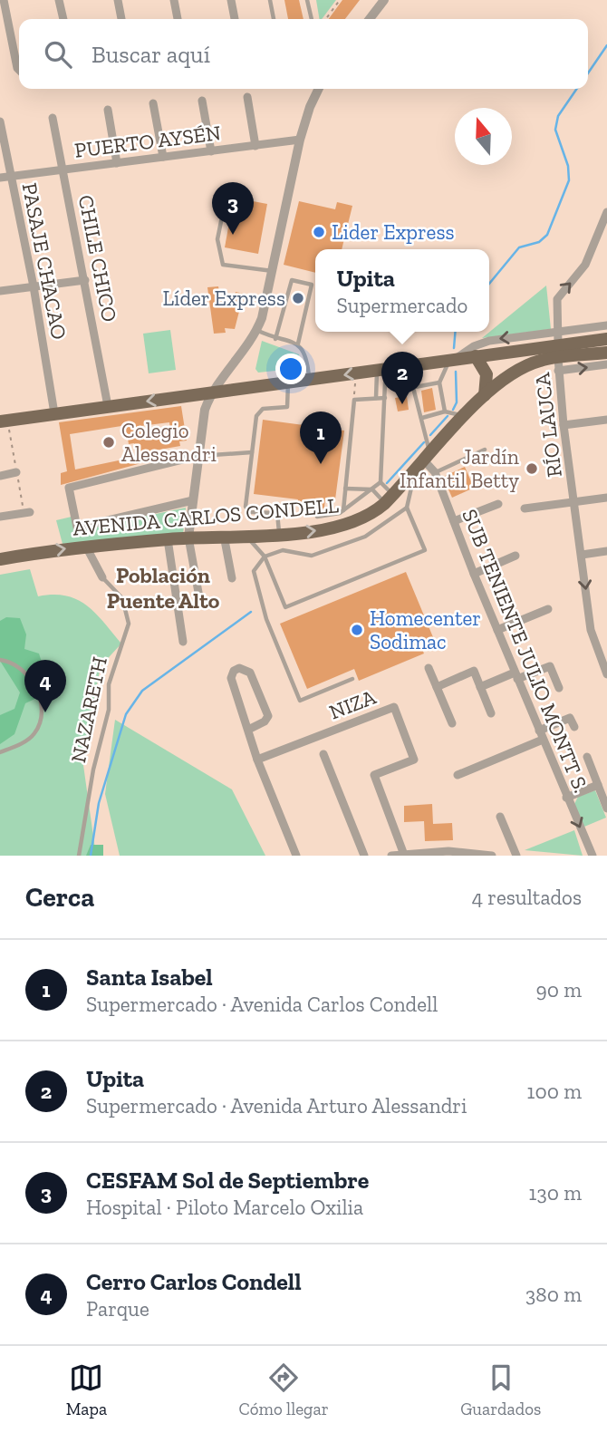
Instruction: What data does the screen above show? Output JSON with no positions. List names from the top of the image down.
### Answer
{
  "streets": {
    "main road": ["AVENIDA CARLOS CONDELL"],
    "street": [
      "PUERTO AYSÉN",
      "CHILE CHICO",
      "PASAJE CHACAO",
      "RÍO LAUCA",
      "SUB TENIENTE JULIO MONTT S.",
      "NIZA",
      "NAZARETH"
    ]
  },
  "crossings": [
    ["PUERTO AYSÉN", "CHILE CHICO"],
    ["PUERTO AYSÉN", "PASAJE CHACAO"],
    ["RÍO LAUCA", "AVENIDA CARLOS CONDELL"],
    ["AVENIDA CARLOS CONDELL", "SUB TENIENTE JULIO MONTT S."],
    ["AVENIDA CARLOS CONDELL", "NAZARETH"]
  ],
  "districts": ["Población Puente Alto"],
  "places": [
    "Lider Express",
    "Líder Express",
    "Colegio Alessandri",
    "Jardín Infantil Betty",
    "Homecenter Sodimac"
  ],
  "north": "top",
  "page": {
    "search": "Buscar aquí",
    "pins": [
      "3",
      "2",
      "1",
      "4"
    ],
    "popup": ["Upita", "Supermercado"],
    "heading": ["Cerca", "4 resultados"],
    "list": [
      {
        "mark": "1",
        "name": "Santa Isabel",
        "note": "Supermercado · Avenida Carlos Condell",
        "value": "90 m"
      },
      {
        "mark": "2",
        "name": "Upita",
        "note": "Supermercado · Avenida Arturo Alessandri",
        "value": "100 m"
      },
      {
        "mark": "3",
        "name": "CESFAM Sol de Septiembre",
        "note": "Hospital · Piloto Marcelo Oxilia",
        "value": "130 m"
      },
      {
        "mark": "4",
        "name": "Cerro Carlos Condell",
        "note": "Parque",
        "value": "380 m"
      }
    ],
    "nav": ["Mapa", "Cómo llegar", "Guardados"]
  }
}
